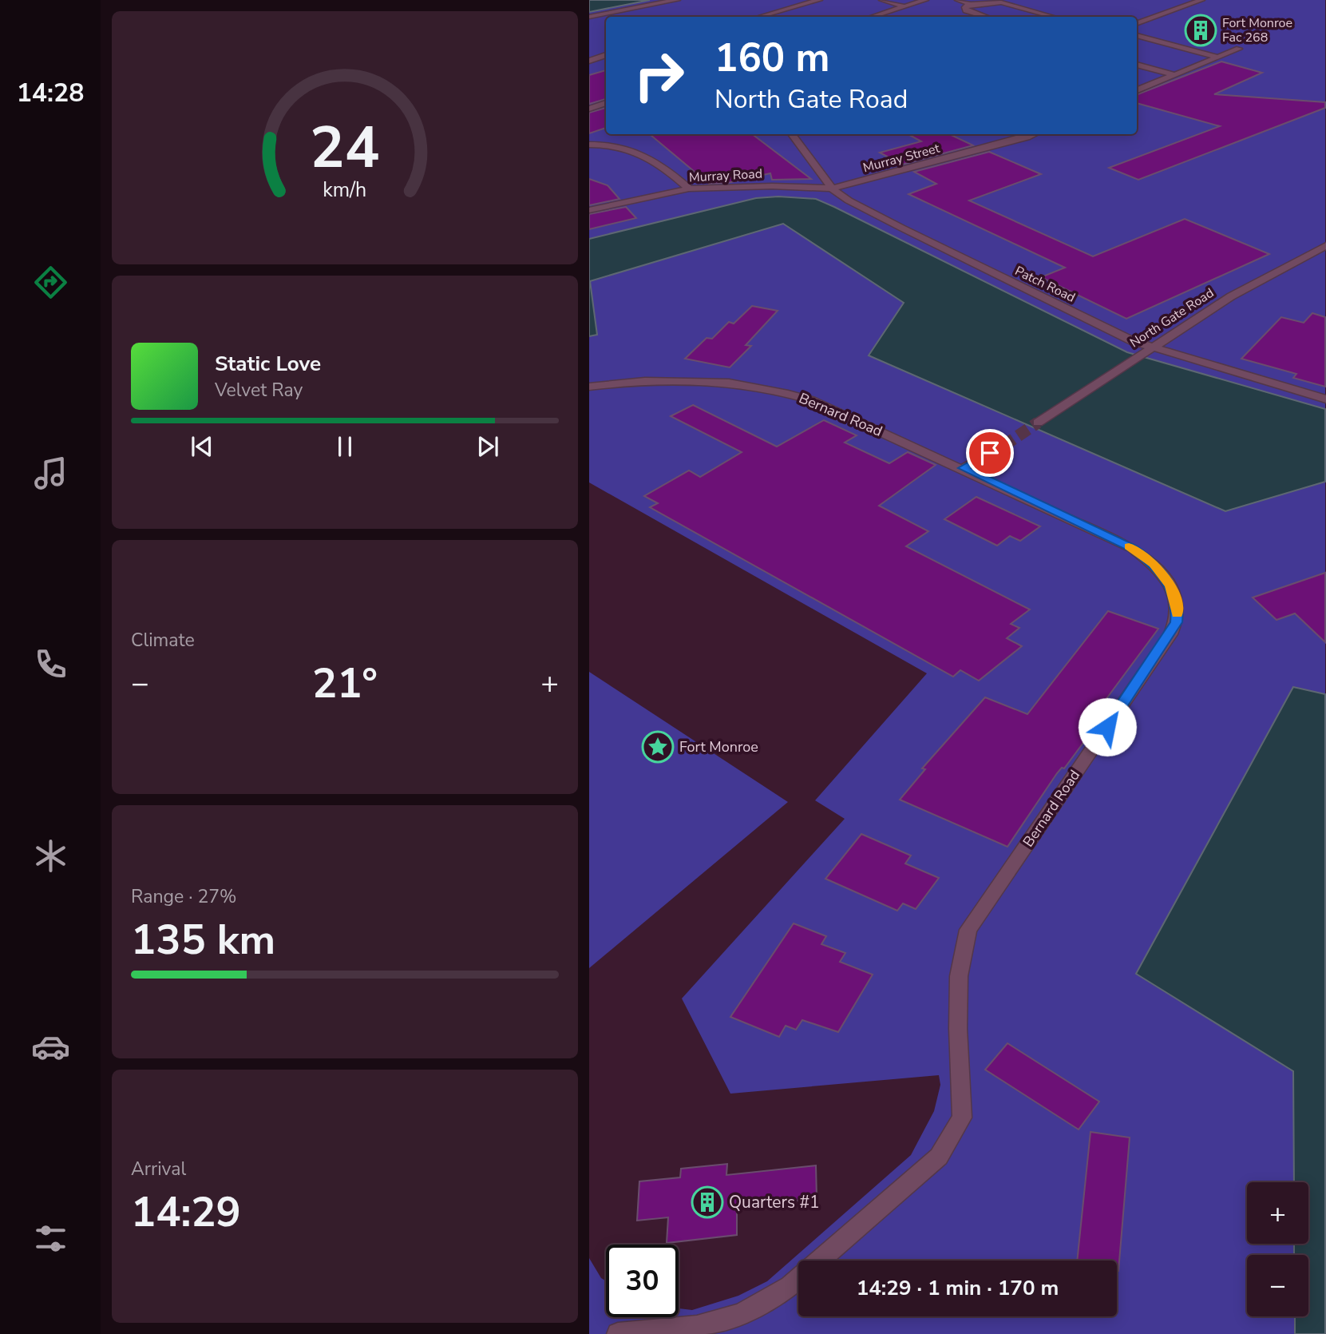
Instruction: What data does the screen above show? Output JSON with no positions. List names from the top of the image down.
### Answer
{
  "streets": {
    "street": [
      "Murray Street",
      "Murray Road",
      "Patch Road",
      "North Gate Road",
      "Bernard Road"
    ]
  },
  "crossings": [
    ["Murray Street", "Murray Road"],
    ["Murray Street", "Patch Road"],
    ["Murray Road", "Patch Road"],
    ["Patch Road", "North Gate Road"]
  ],
  "places": {
    "building": ["Fort Monroe Fac 268", "Quarters #1"],
    "place": ["Fort Monroe"]
  },
  "page": {
    "tabs": "14:28",
    "turn": ["160 m", "North Gate Road"],
    "song": ["Static Love", "Velvet Ray"],
    "tile": [
      "Climate",
      ["Range · 27%", "135 km"],
      ["Arrival", "14:29"]
    ],
    "heat": ["−", "21°", "+"],
    "map_buttons": ["+", "−"],
    "limit": "30",
    "trip": "14:29 · 1 min · 170 m",
    "gauge": ["24", "km/h"]
  }
}
